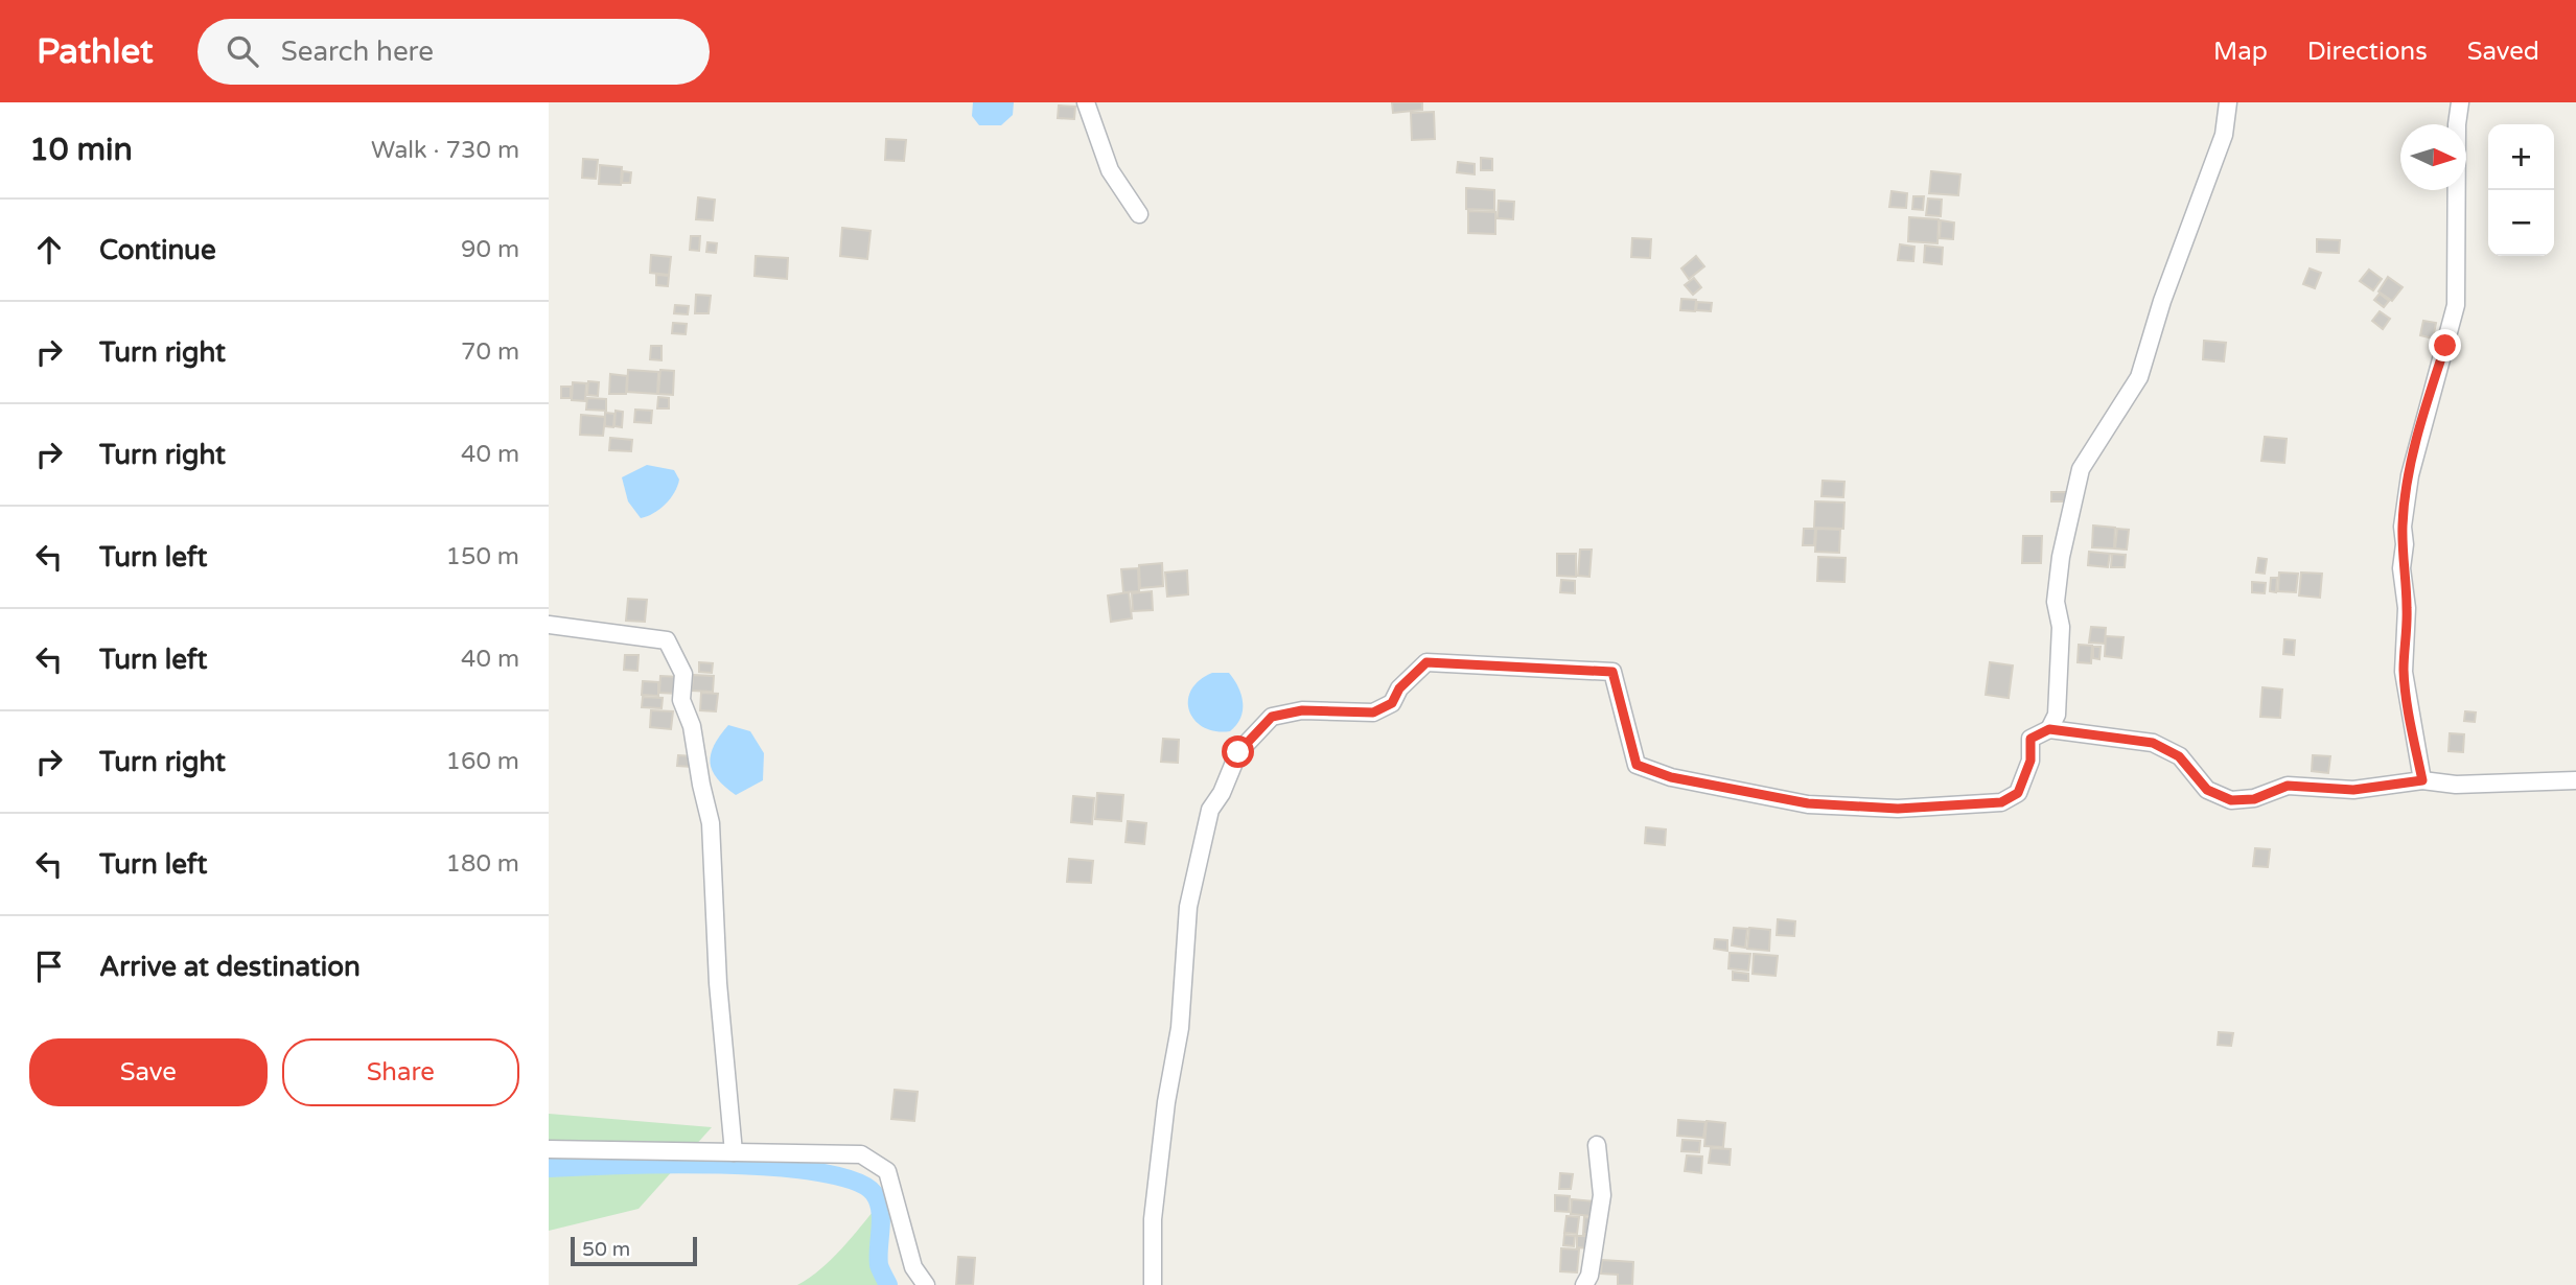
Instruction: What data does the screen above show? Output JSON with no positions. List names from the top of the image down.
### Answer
{
  "scale_bar": "50 m",
  "north": "right",
  "page": {
    "header": "Pathlet",
    "search": "Search here",
    "nav": ["Map", "Directions", "Saved"],
    "heading": ["10 min", "Walk · 730 m"],
    "map_buttons": ["+", "−"],
    "list": [
      ["Continue", "90 m"],
      ["Turn right", "70 m"],
      ["Turn right", "40 m"],
      ["Turn left", "150 m"],
      ["Turn left", "40 m"],
      ["Turn right", "160 m"],
      ["Turn left", "180 m"],
      "Arrive at destination"
    ],
    "buttons": ["Save", "Share"],
    "scale": "50 m"
  }
}
